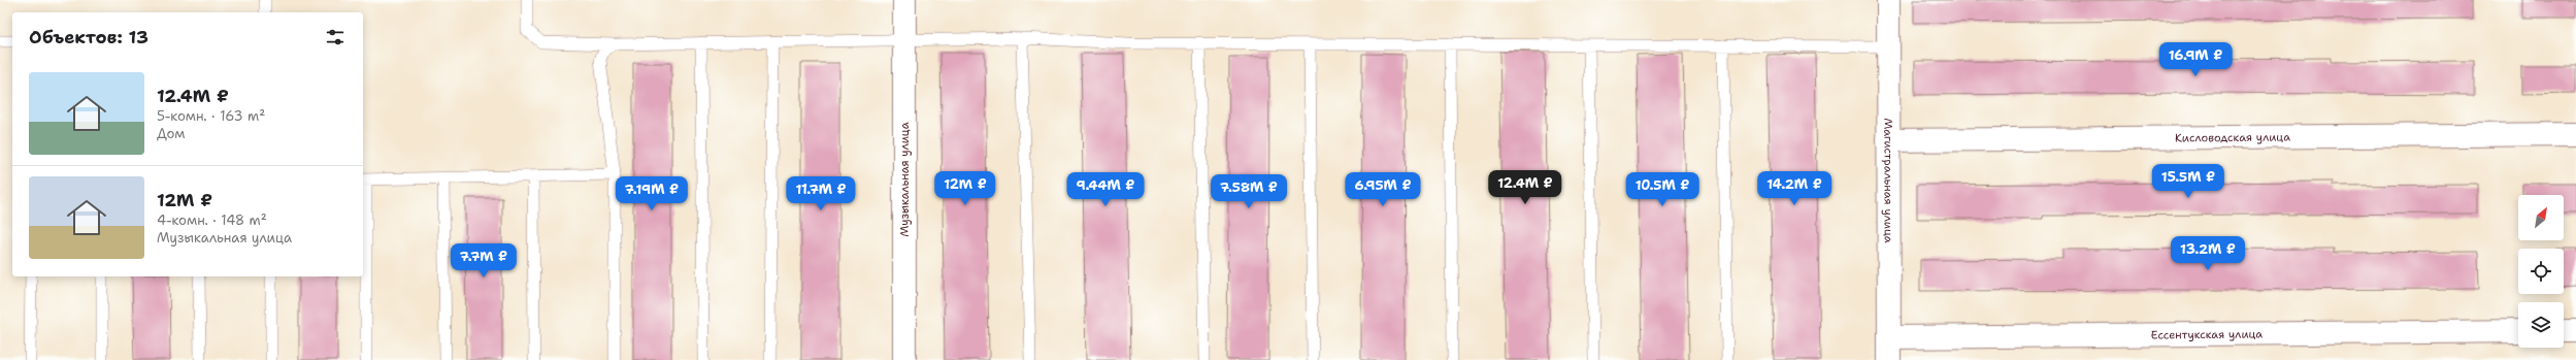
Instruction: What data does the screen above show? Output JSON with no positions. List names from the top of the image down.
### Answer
{
  "streets": {
    "street": [
      "Кисловодская улица",
      "Музыкальная улица",
      "Магистральная улица",
      "Ессентукская улица"
    ]
  },
  "crossings": [
    ["Кисловодская улица", "Магистральная улица"],
    ["Магистральная улица", "Ессентукская улица"]
  ],
  "north": "top right",
  "page": {
    "heading": "Объектов: 13",
    "price": [
      "16.9M ₽",
      "15.5M ₽",
      "12.4M ₽",
      "12M ₽",
      "14.2M ₽",
      "9.44M ₽",
      "6.95M ₽",
      "10.5M ₽",
      "7.58M ₽",
      "7.19M ₽",
      "11.7M ₽",
      "13.2M ₽",
      "7.7M ₽"
    ],
    "list": [
      {
        "name": "12.4M ₽",
        "note": "5-комн. · 163 m² · Дом"
      },
      {
        "name": "12M ₽",
        "note": "4-комн. · 148 m² · Музыкальная улица"
      }
    ]
  }
}
